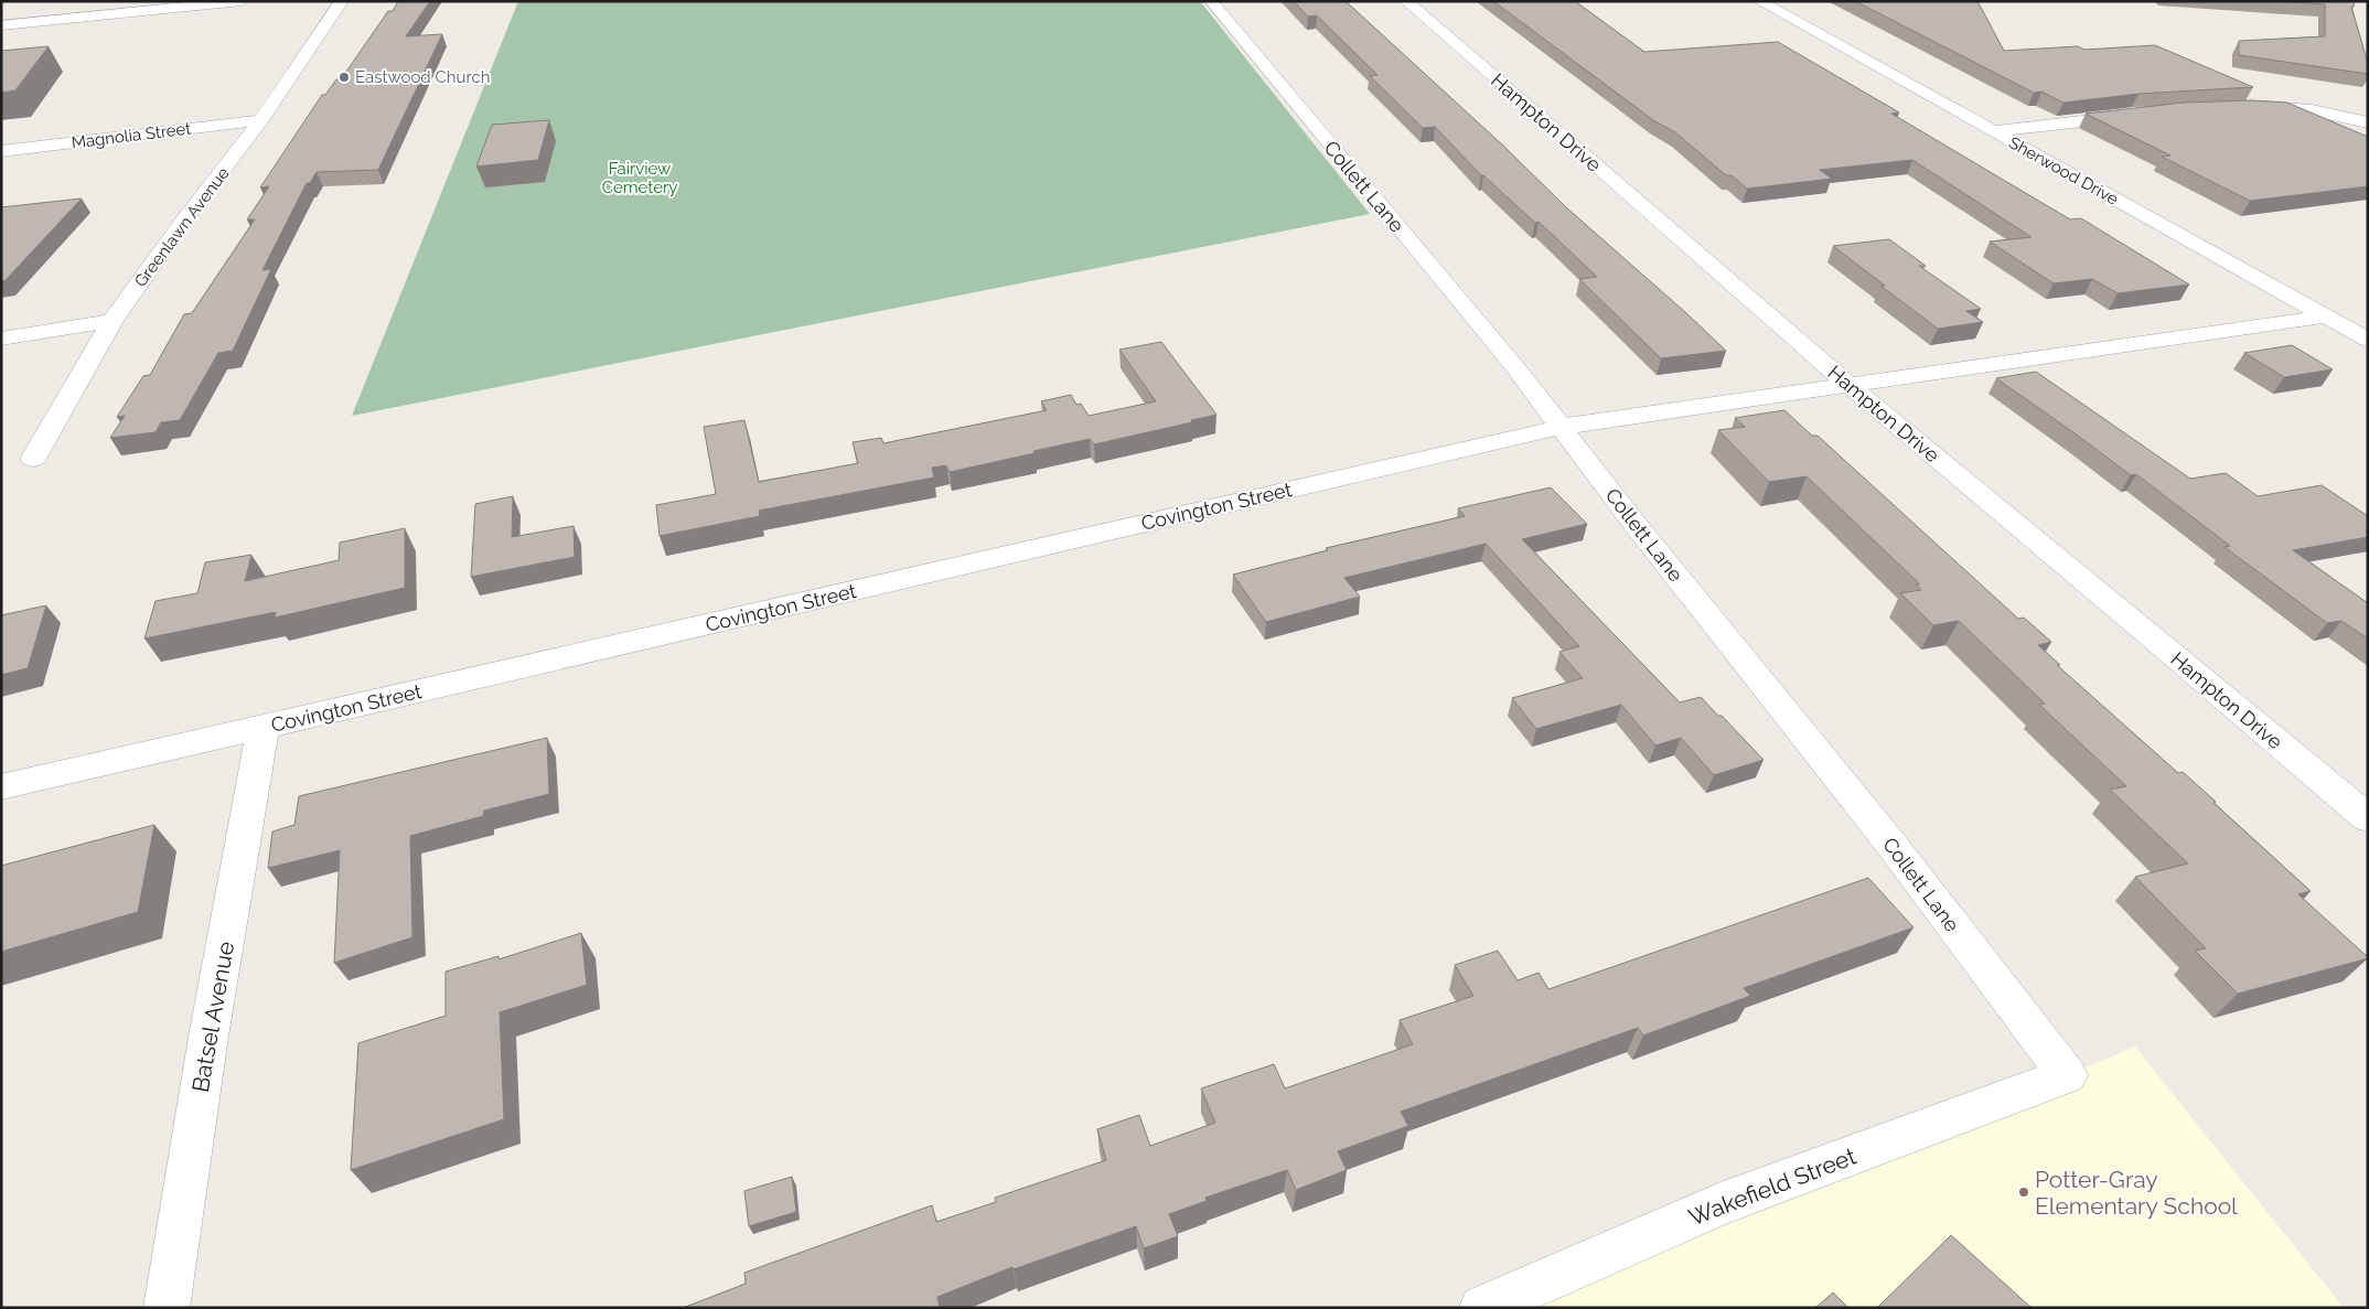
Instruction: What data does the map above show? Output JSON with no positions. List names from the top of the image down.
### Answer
{
  "streets": {
    "street": [
      "Hampton Drive",
      "Magnolia Street",
      "Sherwood Drive",
      "Collett Lane",
      "Greenlawn Avenue",
      "Covington Street",
      "Batsel Avenue",
      "Wakefield Street"
    ]
  },
  "crossings": [
    ["Hampton Drive", "Covington Street"],
    ["Magnolia Street", "Greenlawn Avenue"],
    ["Sherwood Drive", "Covington Street"],
    ["Collett Lane", "Covington Street"],
    ["Collett Lane", "Wakefield Street"],
    ["Covington Street", "Batsel Avenue"]
  ],
  "parks": ["Fairview Cemetery"],
  "places": ["Eastwood Church", "Potter-Gray Elementary School"]
}
